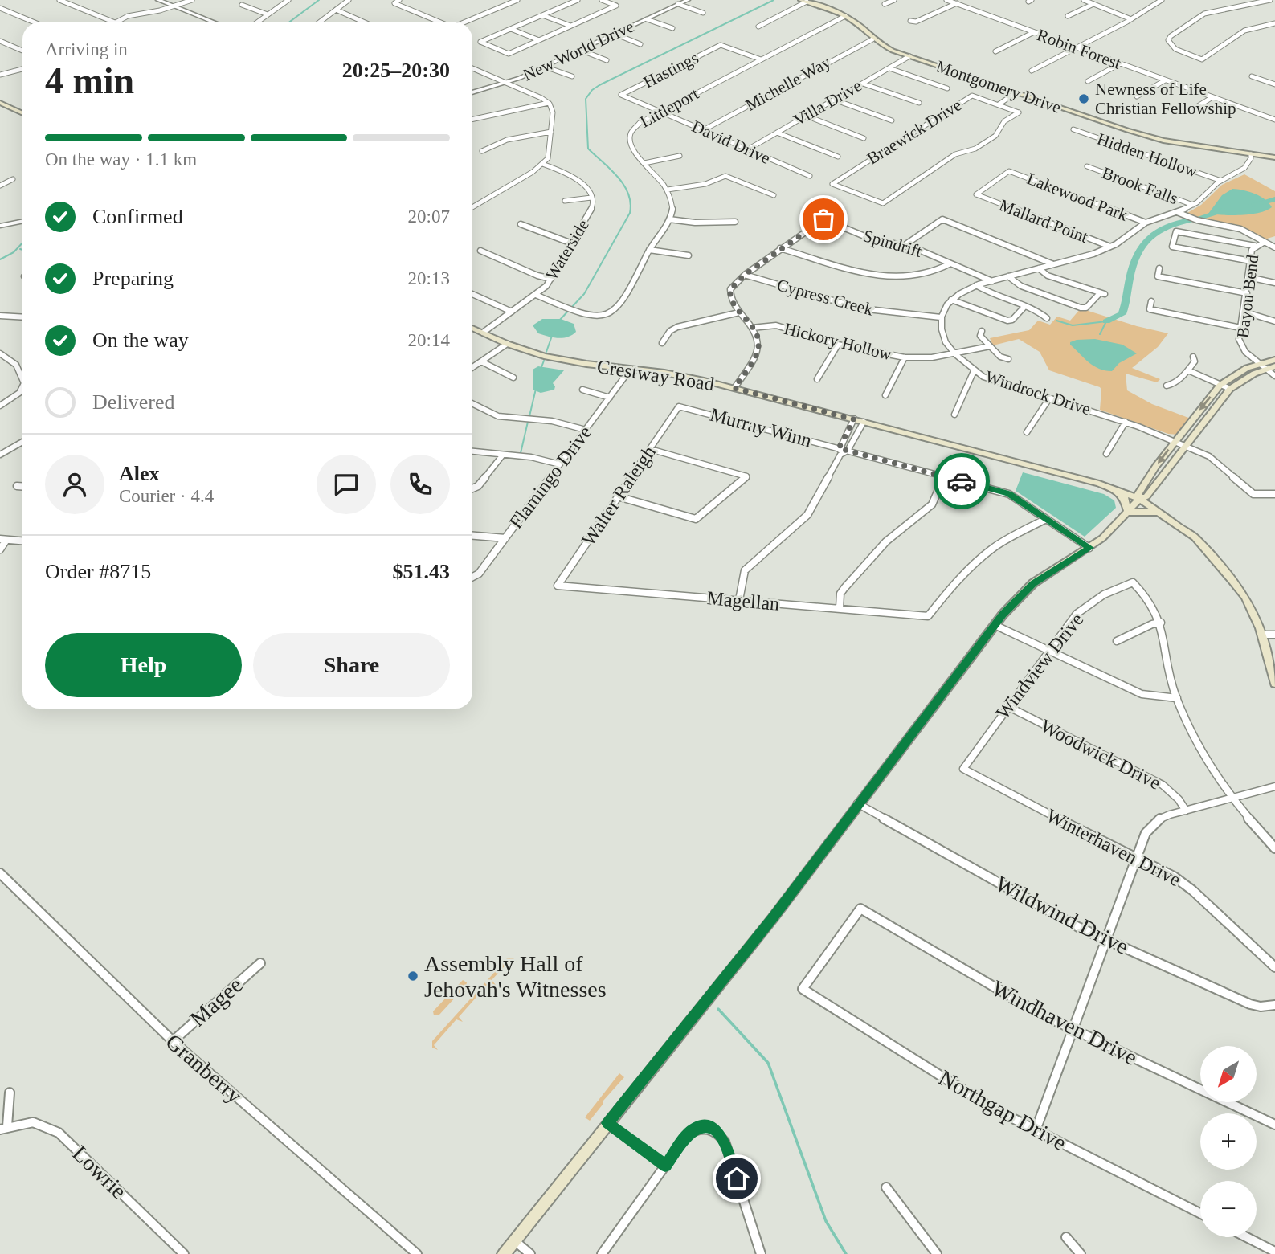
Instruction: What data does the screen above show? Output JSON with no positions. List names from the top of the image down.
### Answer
{
  "streets": {
    "main road": ["Montgomery Drive", "Crestway Road"],
    "street": [
      "Robin Forest",
      "New World Drive",
      "Hastings",
      "Michelle Way",
      "Villa Drive",
      "Littleport",
      "Braewick Drive",
      "David Drive",
      "Hidden Hollow",
      "Brook Falls",
      "Lakewood Park",
      "Mallard Point",
      "Spindrift",
      "Waterside",
      "Bayou Bend",
      "Cypress Creek",
      "Hickory Hollow",
      "Windrock Drive",
      "Murray Winn",
      "Flamingo Drive",
      "Walter Raleigh",
      "Magellan",
      "Windview Drive",
      "Woodwick Drive",
      "Winterhaven Drive",
      "Wildwind Drive",
      "Magee",
      "Windhaven Drive",
      "Granberry",
      "Northgap Drive",
      "Lowrie"
    ]
  },
  "crossings": [
    ["Hastings", "Littleport"],
    ["Hastings", "David Drive"],
    ["Michelle Way", "Montgomery Drive"],
    ["Michelle Way", "David Drive"],
    ["Montgomery Drive", "Villa Drive"],
    ["Montgomery Drive", "Littleport"],
    ["Villa Drive", "David Drive"],
    ["Littleport", "David Drive"],
    ["Brook Falls", "Bayou Bend"],
    ["Lakewood Park", "Mallard Point"],
    ["Waterside", "Crestway Road"],
    ["Cypress Creek", "Windrock Drive"],
    ["Hickory Hollow", "Windrock Drive"],
    ["Crestway Road", "Flamingo Drive"],
    ["Murray Winn", "Walter Raleigh"],
    ["Murray Winn", "Magellan"],
    ["Walter Raleigh", "Magellan"],
    ["Windview Drive", "Woodwick Drive"],
    ["Windview Drive", "Winterhaven Drive"],
    ["Magee", "Granberry"],
    ["Windhaven Drive", "Northgap Drive"]
  ],
  "places": ["Newness of Life Christian Fellowship", "Assembly Hall of Jehovah's Witnesses"],
  "north": "bottom left",
  "page": {
    "heading": ["4 min", "Arriving in", "20:25–20:30"],
    "panel": [
      "Alex",
      "Courier · 4.4",
      "Order #8715",
      "$51.43"
    ],
    "bar": "On the way · 1.1 km",
    "list": [
      ["Confirmed", "20:07"],
      ["Preparing", "20:13"],
      ["On the way", "20:14"],
      "Delivered"
    ],
    "buttons": ["Help", "Share"],
    "map_buttons": ["+", "−"]
  }
}
